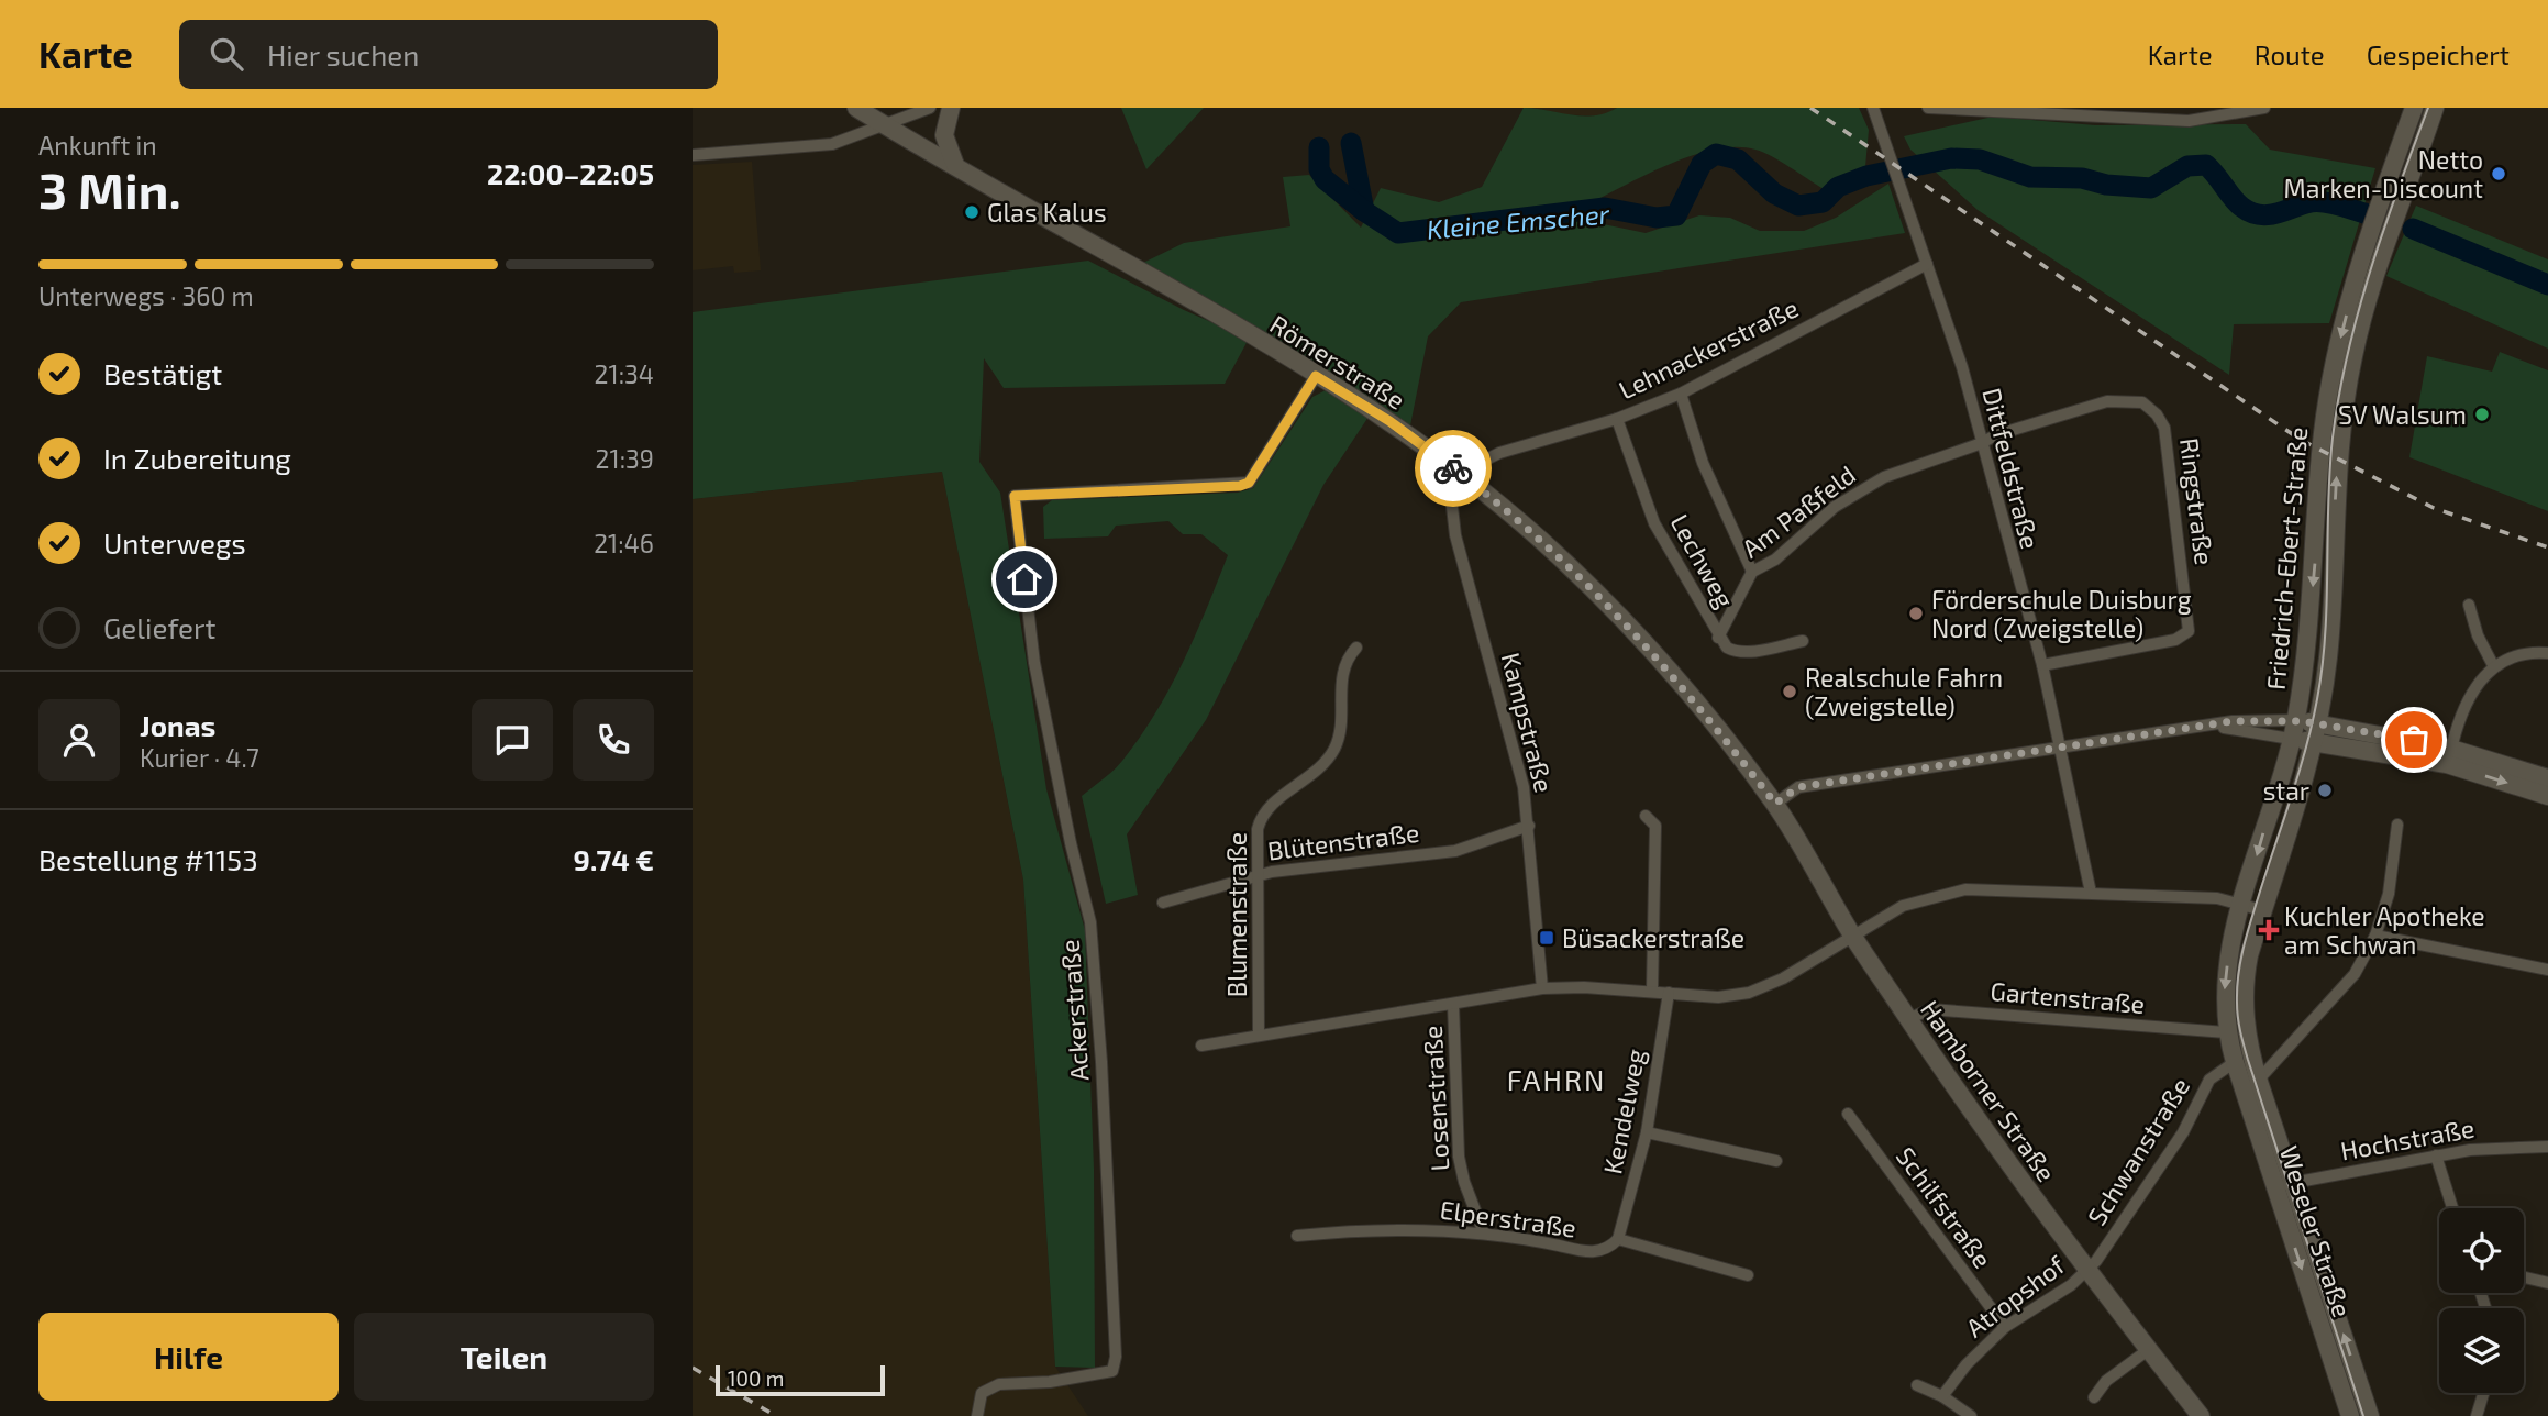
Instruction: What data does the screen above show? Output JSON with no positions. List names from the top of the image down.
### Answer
{
  "streets": {
    "main road": [
      "Römerstraße",
      "Friedrich-Ebert-Straße",
      "Hamborner Straße",
      "Weseler Straße"
    ],
    "street": [
      "Lehnackerstraße",
      "Dittfeldstraße",
      "Ringstraße",
      "Am Paßfeld",
      "Lechweg",
      "Kampstraße",
      "Blütenstraße",
      "Blumenstraße",
      "Gartenstraße",
      "Ackerstraße",
      "Losenstraße",
      "Kendelweg",
      "Hochstraße",
      "Schwanstraße",
      "Schilfstraße",
      "Elperstraße",
      "Atropshof"
    ]
  },
  "crossings": [
    ["Lehnackerstraße", "Römerstraße"],
    ["Lehnackerstraße", "Dittfeldstraße"],
    ["Lehnackerstraße", "Lechweg"],
    ["Lehnackerstraße", "Kampstraße"],
    ["Römerstraße", "Kampstraße"],
    ["Römerstraße", "Ackerstraße"],
    ["Römerstraße", "Hamborner Straße"],
    ["Dittfeldstraße", "Ringstraße"],
    ["Dittfeldstraße", "Am Paßfeld"],
    ["Ringstraße", "Am Paßfeld"],
    ["Am Paßfeld", "Lechweg"],
    ["Friedrich-Ebert-Straße", "Gartenstraße"],
    ["Friedrich-Ebert-Straße", "Schwanstraße"],
    ["Friedrich-Ebert-Straße", "Weseler Straße"],
    ["Kampstraße", "Blütenstraße"],
    ["Blütenstraße", "Blumenstraße"],
    ["Gartenstraße", "Hamborner Straße"],
    ["Hamborner Straße", "Schwanstraße"],
    ["Hamborner Straße", "Atropshof"],
    ["Losenstraße", "Elperstraße"],
    ["Kendelweg", "Elperstraße"],
    ["Hochstraße", "Weseler Straße"],
    ["Schwanstraße", "Weseler Straße"],
    ["Schwanstraße", "Atropshof"],
    ["Schilfstraße", "Atropshof"]
  ],
  "districts": ["FAHRN"],
  "water": ["Kleine Emscher"],
  "places": {
    "other": [
      "Netto Marken-Discount",
      "Glas Kalus",
      "SV Walsum",
      "Förderschule Duisburg Nord (Zweigstelle)",
      "Realschule Fahrn (Zweigstelle)",
      "star"
    ],
    "health": ["Kuchler Apotheke am Schwan"],
    "transit": ["Büsackerstraße"]
  },
  "scale_bar": "100 m",
  "page": {
    "header": "Karte",
    "search": "Hier suchen",
    "nav": ["Karte", "Route", "Gespeichert"],
    "heading": ["3 Min.", "Ankunft in", "22:00–22:05"],
    "panel": [
      "Jonas",
      "Kurier · 4.7",
      "Bestellung #1153",
      "9.74 €"
    ],
    "bar": "Unterwegs · 360 m",
    "list": [
      ["Bestätigt", "21:34"],
      ["In Zubereitung", "21:39"],
      ["Unterwegs", "21:46"],
      "Geliefert"
    ],
    "buttons": ["Hilfe", "Teilen"],
    "scale": "100 m"
  }
}
